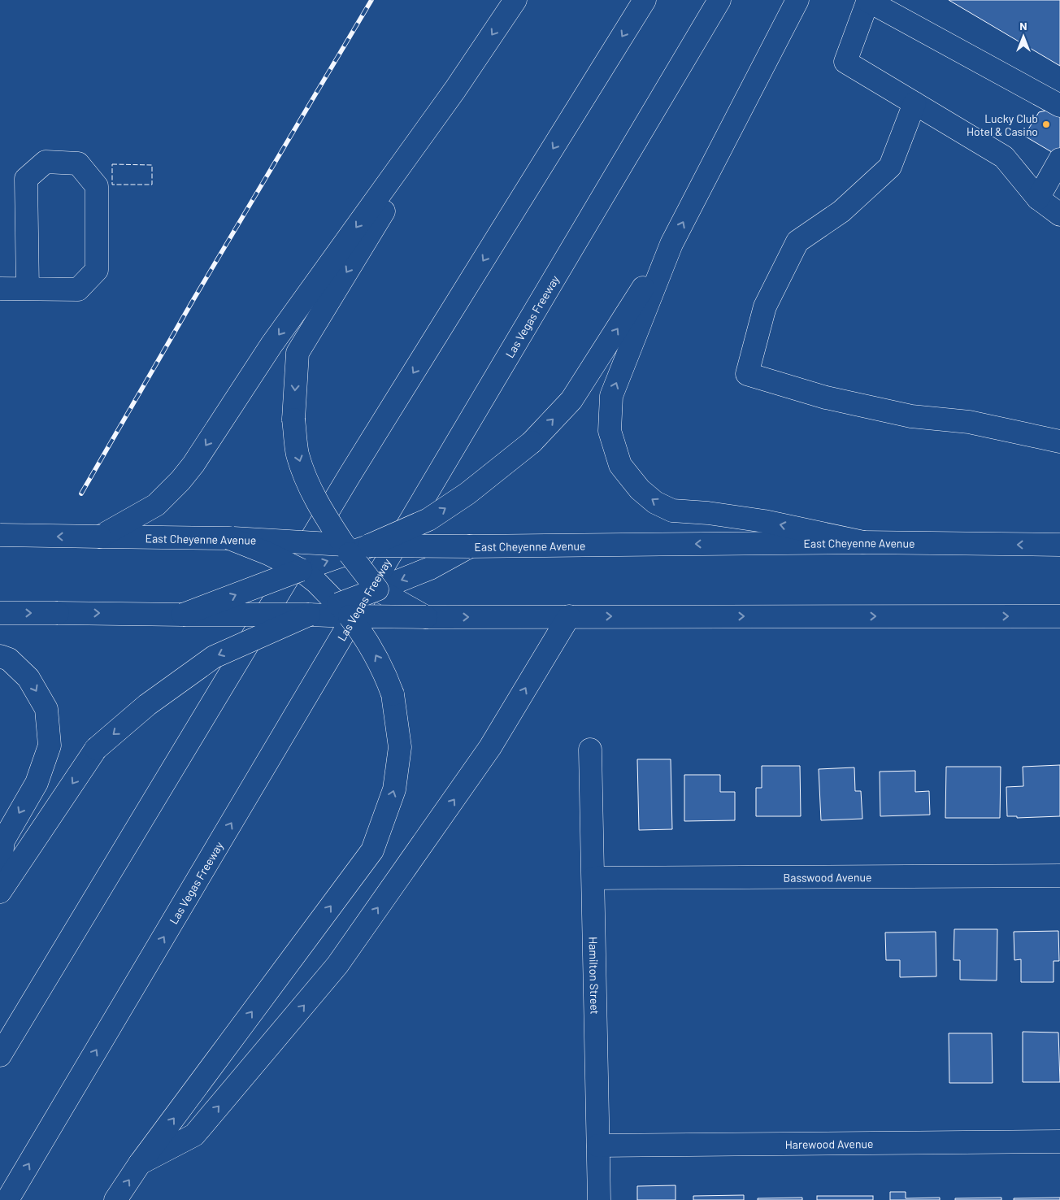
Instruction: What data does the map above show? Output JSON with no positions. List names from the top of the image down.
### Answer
{
  "streets": {
    "main road": [
      "Las Vegas Freeway",
      "East Cheyenne Avenue",
      "Basswood Avenue",
      "Hamilton Street",
      "Harewood Avenue"
    ]
  },
  "crossings": [
    ["Basswood Avenue", "Hamilton Street"],
    ["Hamilton Street", "Harewood Avenue"]
  ],
  "places": ["Lucky Club Hotel & Casino"],
  "north": "top"
}
